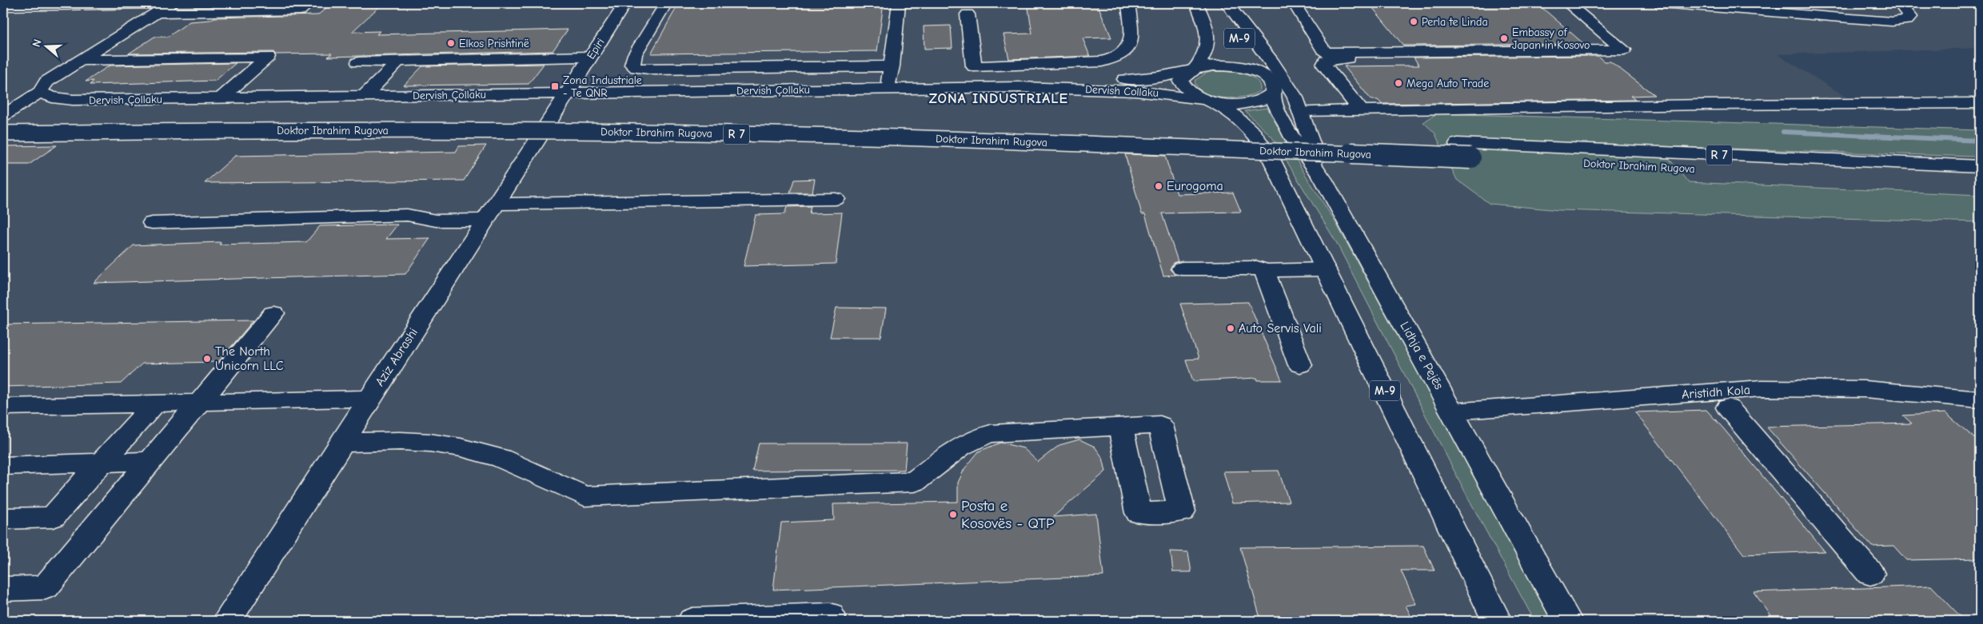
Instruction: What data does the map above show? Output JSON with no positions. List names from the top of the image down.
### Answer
{
  "streets": {
    "main road": [
      "M-9",
      "Epiri",
      "Dervish Çollaku",
      "Dervish Collaku",
      "Doktor Ibrahim Rugova",
      "R 7",
      "Lidhja e Pejës",
      "Aziz Abrashi",
      "Aristidh Kola"
    ]
  },
  "crossings": [
    ["M-9", "Dervish Collaku"],
    ["M-9", "Lidhja e Pejës"],
    ["Epiri", "Dervish Çollaku"],
    ["Epiri", "Aziz Abrashi"],
    ["Dervish Çollaku", "Dervish Collaku"],
    ["Dervish Çollaku", "Aziz Abrashi"],
    ["Dervish Collaku", "Lidhja e Pejës"],
    ["Lidhja e Pejës", "Aristidh Kola"]
  ],
  "districts": ["ZONA INDUSTRIALE"],
  "places": {
    "other": [
      "Perla te Linda",
      "Embassy of Japan in Kosovo",
      "Elkos Prishtinë",
      "Mega Auto Trade",
      "Eurogoma",
      "Auto Servis Vali",
      "The North Unicorn LLC",
      "Posta e Kosovës - QTP"
    ],
    "transit": ["Zona Industriale - Te QNR"]
  },
  "north": "left"
}
